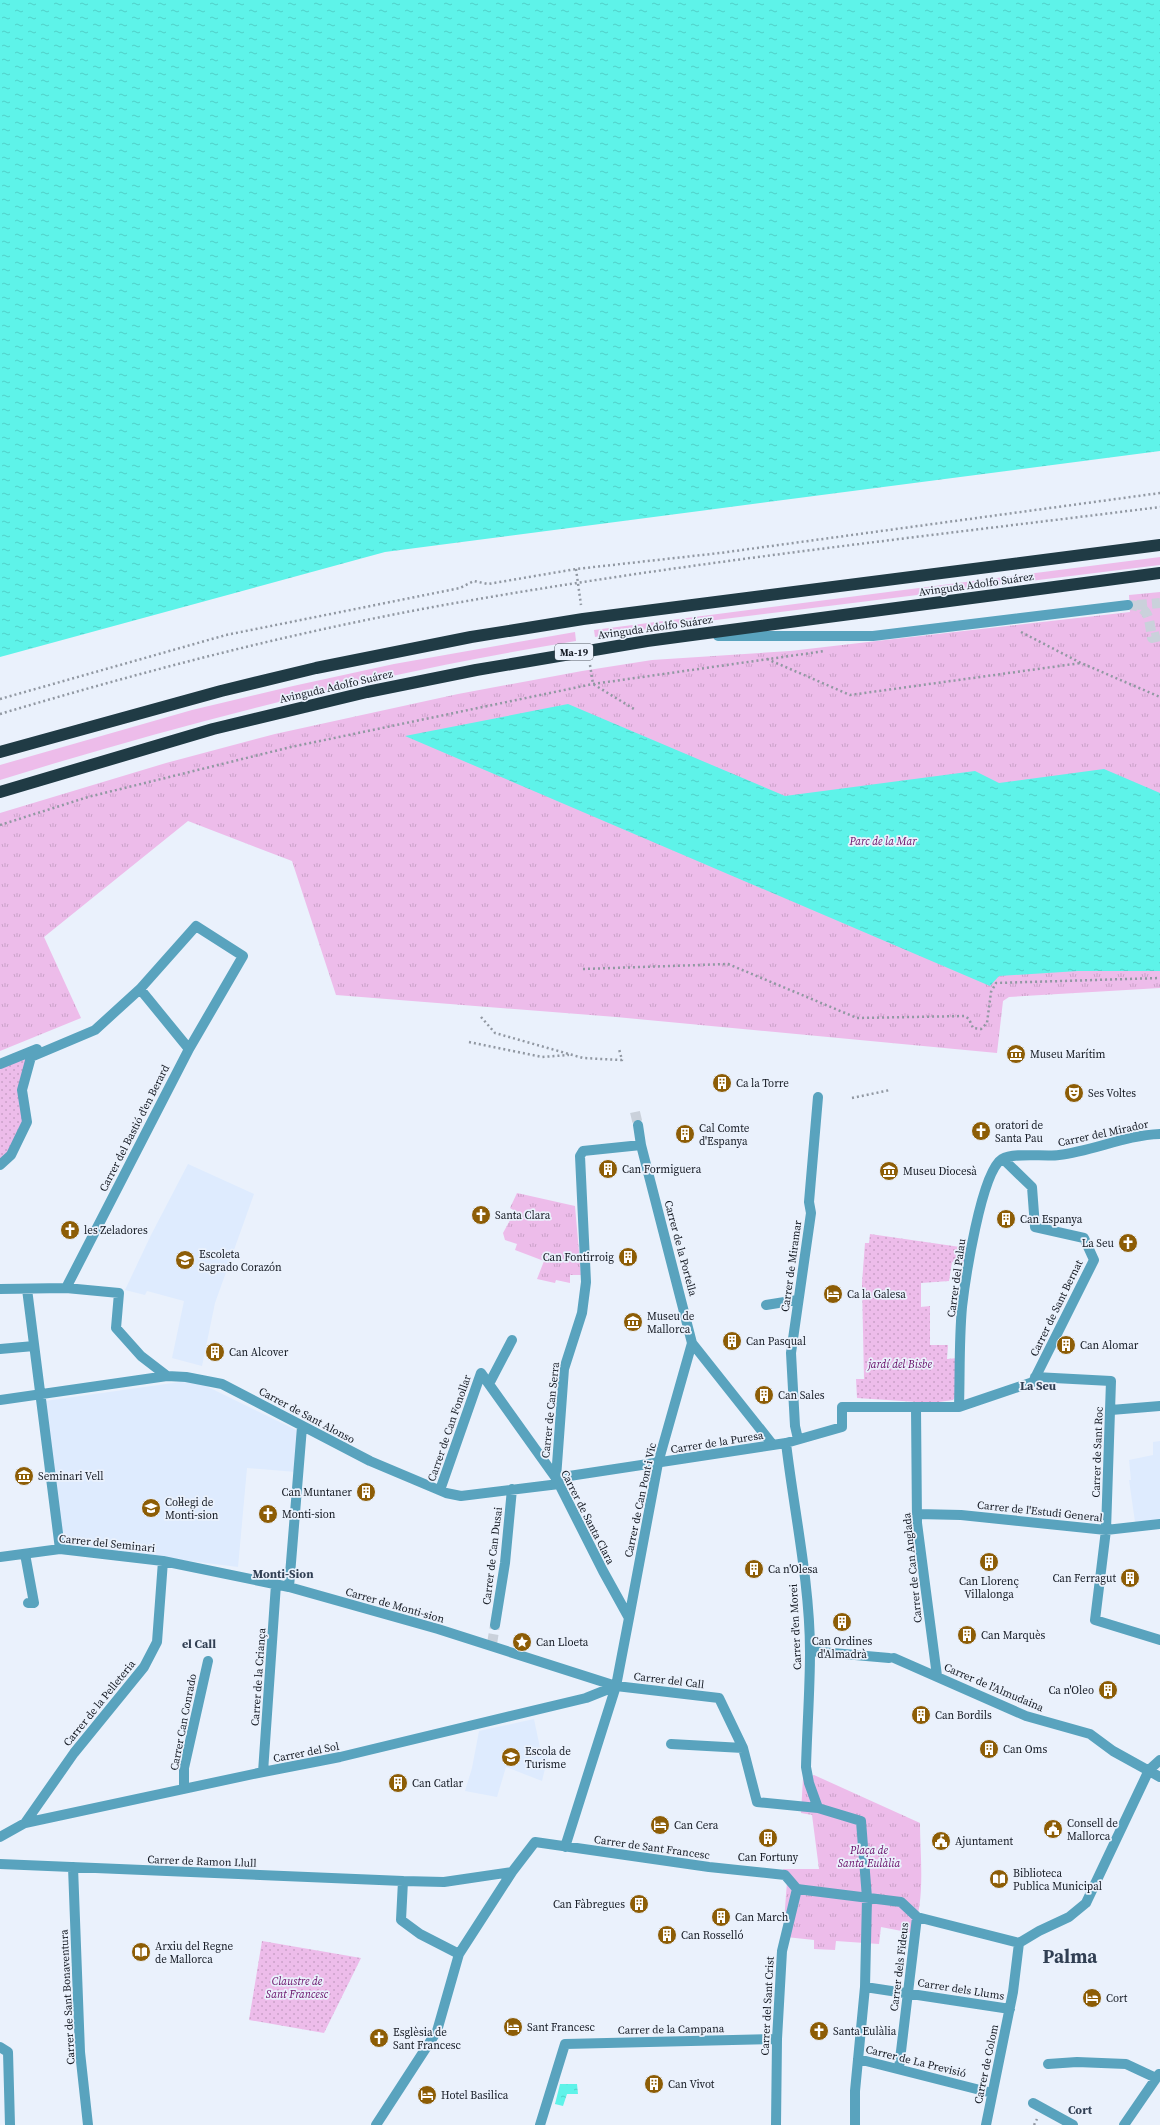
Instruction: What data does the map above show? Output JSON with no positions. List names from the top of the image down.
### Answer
{
  "streets": {
    "highway": ["Avinguda Adolfo Suárez", "Ma-19"],
    "street": [
      "Carrer del Bastió d'en Berard",
      "Carrer del Mirador",
      "Carrer de la Portella",
      "Carrer de Miramar",
      "Carrer del Palau",
      "Carrer de Sant Bernat",
      "Carrer de Can Serra",
      "Carrer de Sant Alonso",
      "Carrer de Can Fonollar",
      "Carrer de la Puresa",
      "Carrer de Sant Roc",
      "Carrer de Can Pont i Vic",
      "Carrer de l'Estudi General",
      "Carrer de Santa Clara",
      "Carrer del Seminari",
      "Carrer de Can Dusai",
      "Carrer de Can Anglada",
      "Carrer de Monti-sion",
      "Carrer d'en Morei",
      "Carrer de la Criança",
      "Carrer del Call",
      "Carrer de l'Almudaina",
      "Carrer de la Pelleteria",
      "Carrer Can Conrado",
      "Carrer del Sol",
      "Carrer de Sant Francesc",
      "Carrer de Ramon Llull",
      "Carrer dels Fideus",
      "Carrer dels Llums",
      "Carrer de Sant Bonaventura",
      "Carrer del Sant Crist",
      "Carrer de la Campana",
      "Carrer de La Previsió",
      "Carrer de Colom"
    ]
  },
  "crossings": [
    ["Carrer del Mirador", "Carrer del Palau"],
    ["Carrer del Mirador", "Carrer de Sant Bernat"],
    ["Carrer de la Portella", "Carrer de Can Serra"],
    ["Carrer de la Portella", "Carrer de la Puresa"],
    ["Carrer de la Portella", "Carrer de Can Pont i Vic"],
    ["Carrer de Miramar", "Carrer de la Puresa"],
    ["Carrer del Palau", "Carrer de Sant Bernat"],
    ["Carrer de Sant Bernat", "Carrer de Sant Roc"],
    ["Carrer de Can Serra", "Carrer de Sant Alonso"],
    ["Carrer de Can Serra", "Carrer de la Puresa"],
    ["Carrer de Can Serra", "Carrer de Santa Clara"],
    ["Carrer de Sant Alonso", "Carrer de Can Fonollar"],
    ["Carrer de Sant Alonso", "Carrer de la Puresa"],
    ["Carrer de Sant Alonso", "Carrer de Santa Clara"],
    ["Carrer de Sant Alonso", "Carrer de Can Dusai"],
    ["Carrer de Can Fonollar", "Carrer de Santa Clara"],
    ["Carrer de la Puresa", "Carrer de Can Pont i Vic"],
    ["Carrer de la Puresa", "Carrer de Santa Clara"],
    ["Carrer de la Puresa", "Carrer de Can Anglada"],
    ["Carrer de la Puresa", "Carrer d'en Morei"],
    ["Carrer de Sant Roc", "Carrer de l'Estudi General"],
    ["Carrer de Can Pont i Vic", "Carrer de Santa Clara"],
    ["Carrer de l'Estudi General", "Carrer de Can Anglada"],
    ["Carrer del Seminari", "Carrer de Monti-sion"],
    ["Carrer del Seminari", "Carrer de la Pelleteria"],
    ["Carrer de Can Anglada", "Carrer de l'Almudaina"],
    ["Carrer de Monti-sion", "Carrer de la Criança"],
    ["Carrer de Monti-sion", "Carrer del Call"],
    ["Carrer de Monti-sion", "Carrer de la Pelleteria"],
    ["Carrer de Monti-sion", "Carrer del Sol"],
    ["Carrer d'en Morei", "Carrer de l'Almudaina"],
    ["Carrer de la Criança", "Carrer del Sol"],
    ["Carrer del Call", "Carrer del Sol"],
    ["Carrer de la Pelleteria", "Carrer del Sol"],
    ["Carrer Can Conrado", "Carrer del Sol"],
    ["Carrer de Sant Francesc", "Carrer de Ramon Llull"],
    ["Carrer de Sant Francesc", "Carrer del Sant Crist"],
    ["Carrer de Ramon Llull", "Carrer de Sant Bonaventura"],
    ["Carrer dels Fideus", "Carrer dels Llums"],
    ["Carrer dels Fideus", "Carrer de La Previsió"],
    ["Carrer dels Llums", "Carrer de Colom"],
    ["Carrer del Sant Crist", "Carrer de la Campana"],
    ["Carrer de La Previsió", "Carrer de Colom"]
  ],
  "districts": [
    "La Seu",
    "Monti-Sion",
    "el Call",
    "Palma",
    "Cort"
  ],
  "parks": [
    "Parc de la Mar",
    "jardí del Bisbe",
    "Plaça de Santa Eulàlia",
    "Claustre de Sant Francesc"
  ],
  "places": {
    "museum": [
      "Museu Marítim",
      "Museu Diocesà",
      "Museu de Mallorca",
      "Seminari Vell"
    ],
    "building": [
      "Ca la Torre",
      "Cal Comte d'Espanya",
      "Can Formiguera",
      "Can Espanya",
      "Can Fontirroig",
      "Can Pasqual",
      "Can Alomar",
      "Can Alcover",
      "Can Sales",
      "Can Muntaner",
      "Can Llorenç Villalonga",
      "Ca n'Olesa",
      "Can Ferragut",
      "Can Ordines d'Almadrà",
      "Can Marquès",
      "Ca n'Oleo",
      "Can Bordils",
      "Can Oms",
      "Can Catlar",
      "Can Fortuny",
      "Can Fàbregues",
      "Can March",
      "Can Rosselló",
      "Can Vivot"
    ],
    "theatre": ["Ses Voltes"],
    "church": [
      "oratori de Santa Pau",
      "Santa Clara",
      "les Zeladores",
      "La Seu",
      "Monti-sion",
      "Santa Eulàlia",
      "Esglèsia de Sant Francesc"
    ],
    "school or university": ["Escoleta Sagrado Corazón", "Col·legi de Monti-sion", "Escola de Turisme"],
    "hotel": [
      "Ca la Galesa",
      "Can Cera",
      "Cort",
      "Sant Francesc",
      "Hotel Basilica"
    ],
    "place": ["Can Lloeta"],
    "public building": ["Consell de Mallorca", "Ajuntament"],
    "library": ["Biblioteca Publica Municipal", "Arxiu del Regne de Mallorca"]
  }
}
